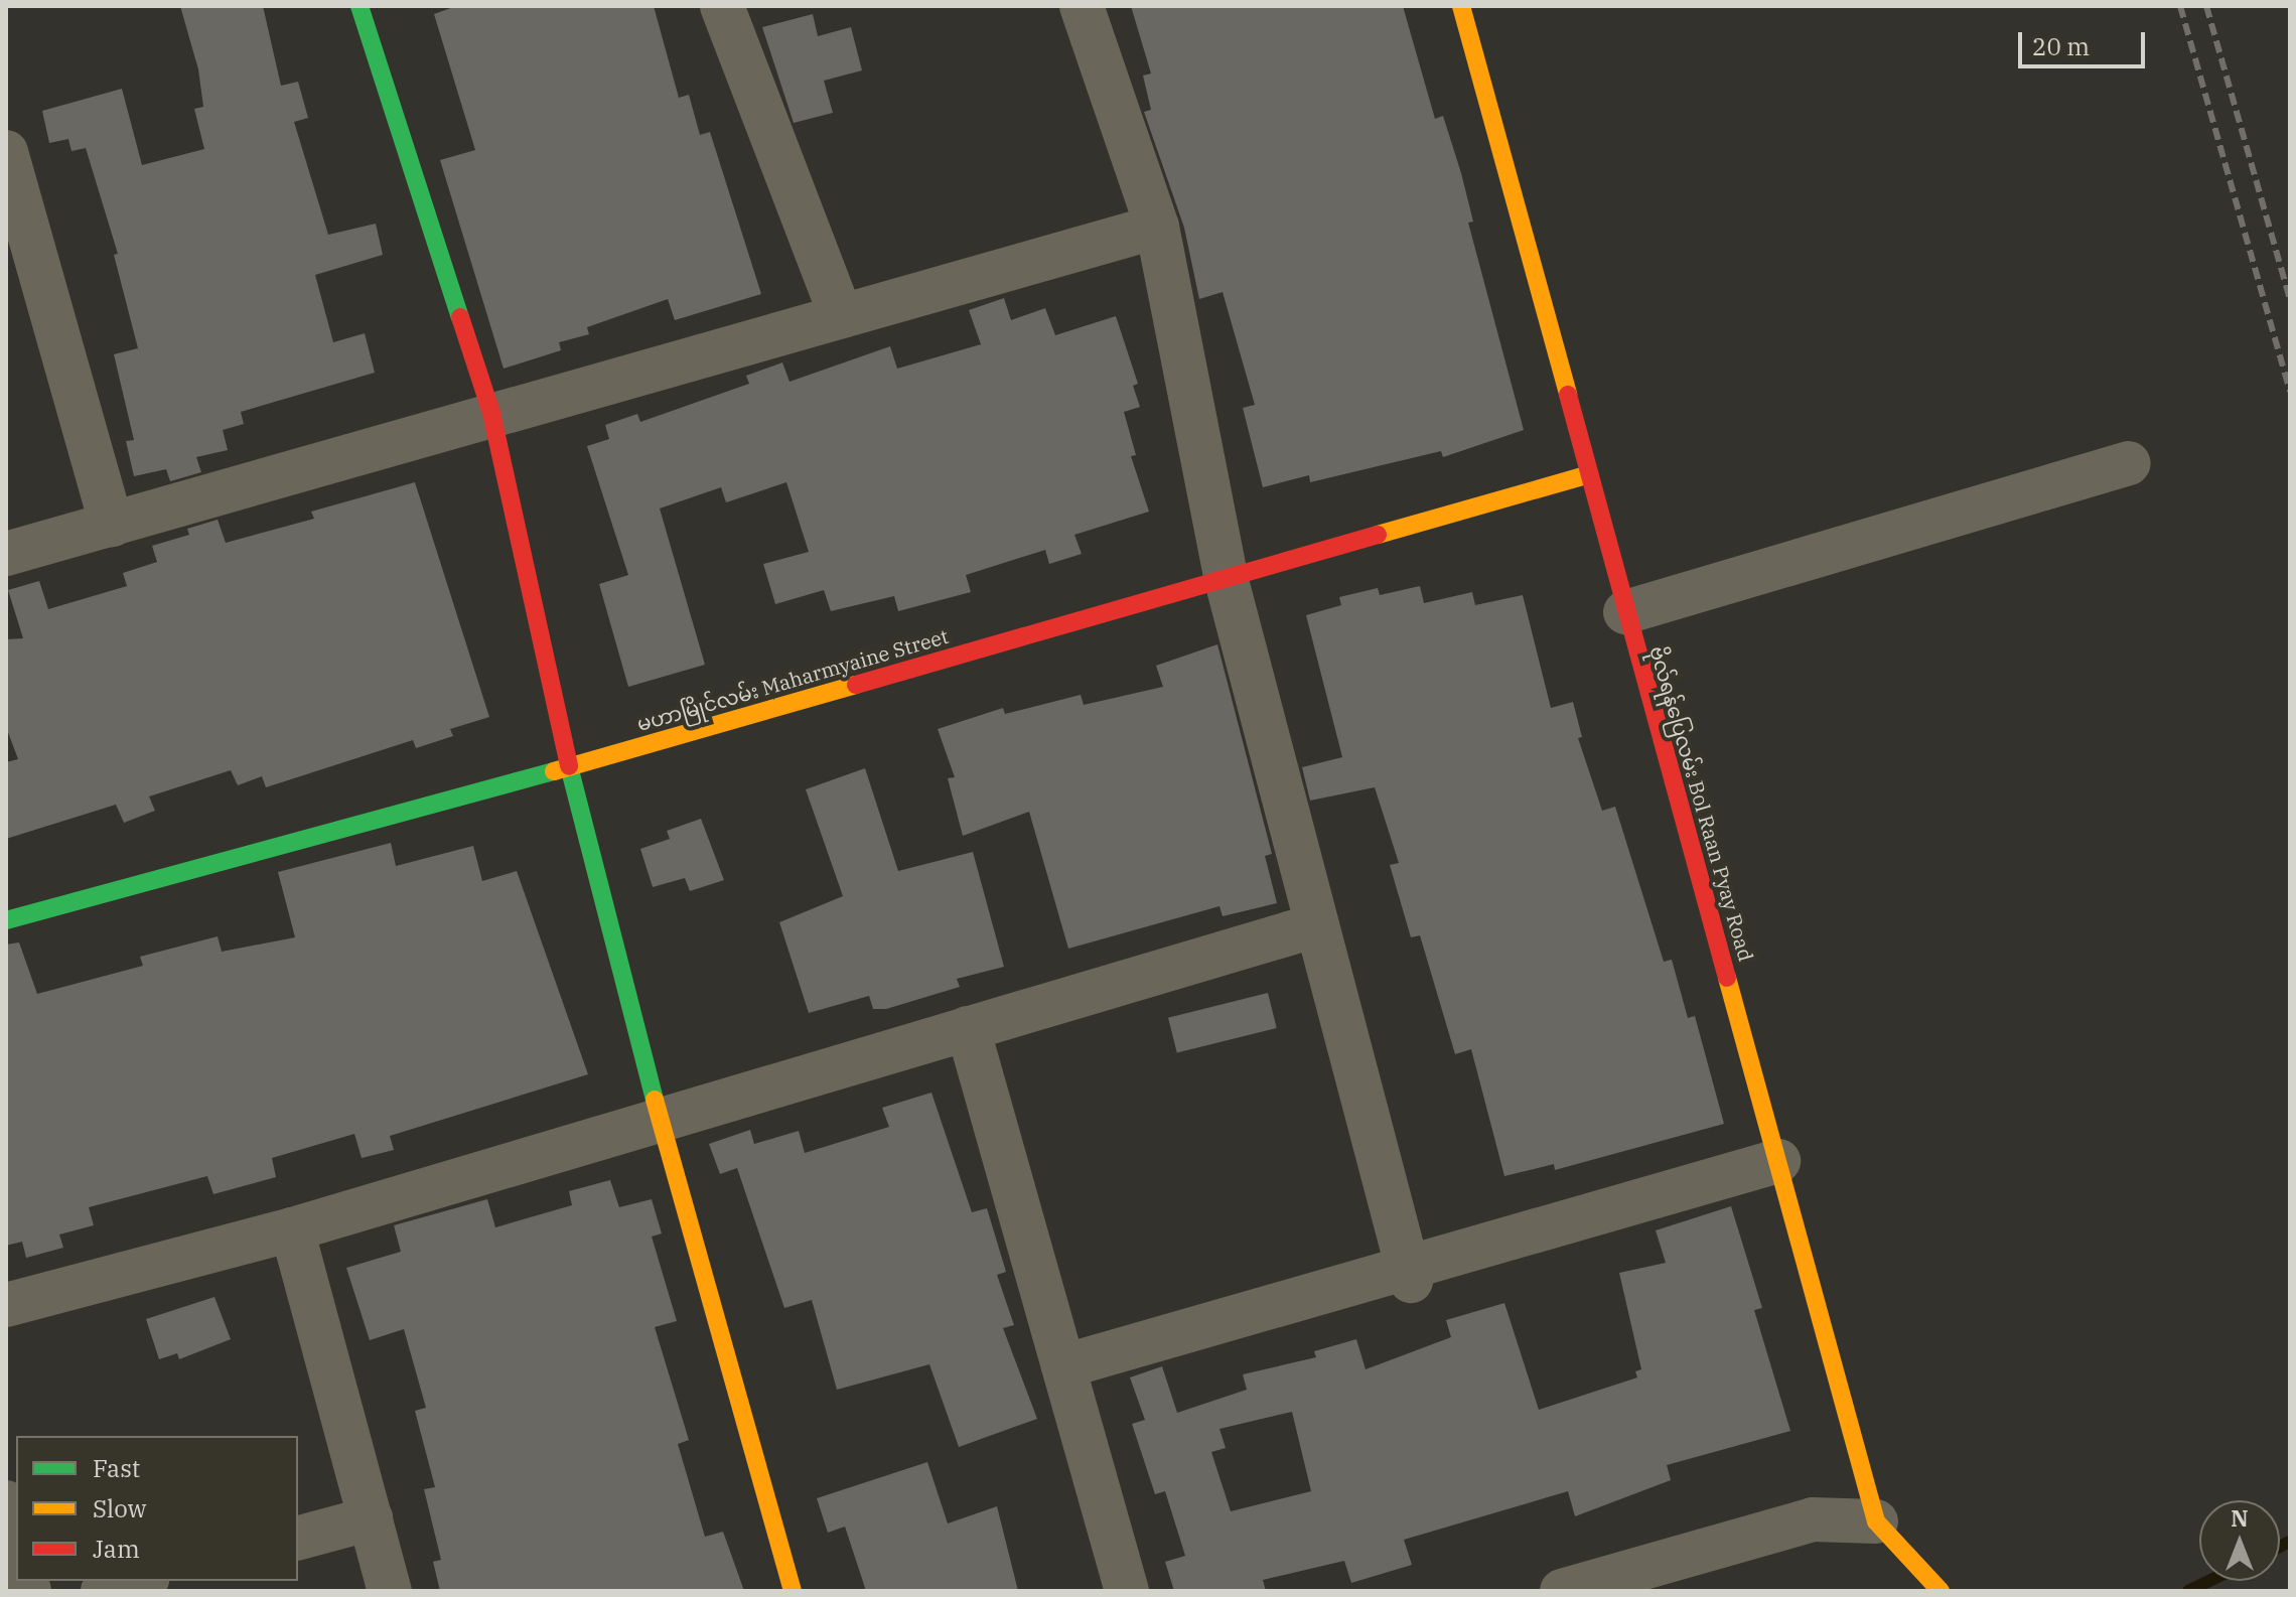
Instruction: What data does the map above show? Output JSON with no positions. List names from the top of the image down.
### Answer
{
  "streets": {
    "street": ["မဟာမြိုင်လမ်း Maharmyaine Street", "ဗိုလ်ရန်ပြေလမ်း Bol Raan Pyay Road"]
  },
  "crossings": [
    ["မဟာမြိုင်လမ်း Maharmyaine Street", "ဗိုလ်ရန်ပြေလမ်း Bol Raan Pyay Road"]
  ],
  "legend": ["Fast", "Slow", "Jam"],
  "scale_bar": "20 m",
  "north": "top"
}
